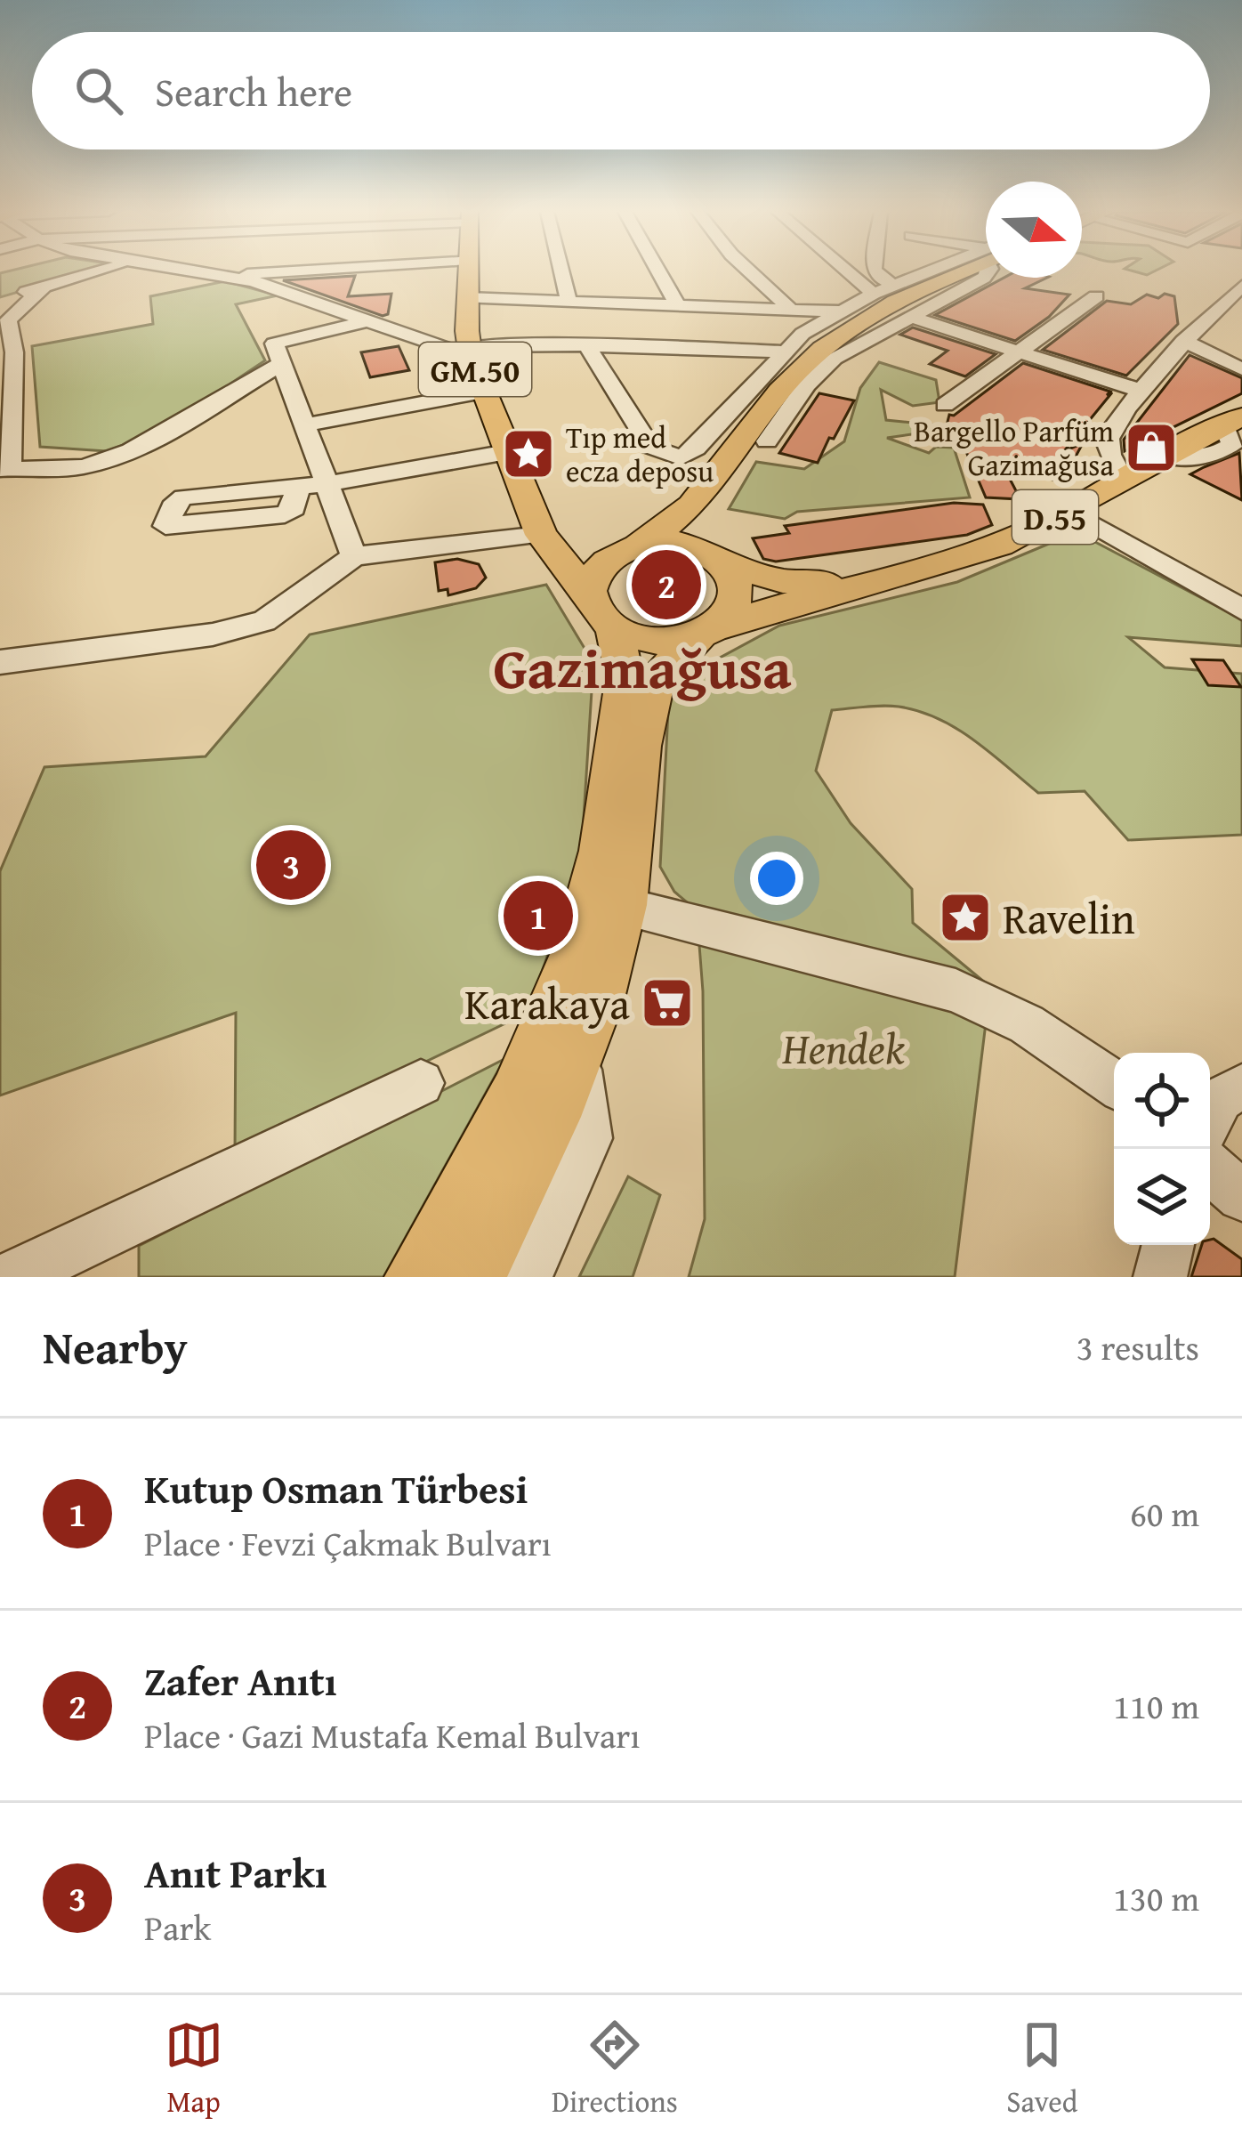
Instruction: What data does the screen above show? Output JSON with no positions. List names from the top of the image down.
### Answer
{
  "streets": {
    "main road": ["GM.50", "D.55"]
  },
  "crossings": [
    ["GM.50", "D.55"]
  ],
  "districts": ["Gazimağusa"],
  "parks": ["Hendek"],
  "places": {
    "shop": ["Bargello Parfüm Gazimağusa"],
    "place": ["Tıp med ecza deposu", "Ravelin"],
    "supermarket": ["Karakaya"]
  },
  "north": "right",
  "page": {
    "search": "Search here",
    "pins": ["2", "3", "1"],
    "heading": ["Nearby", "3 results"],
    "list": [
      {
        "mark": "1",
        "name": "Kutup Osman Türbesi",
        "note": "Place · Fevzi Çakmak Bulvarı",
        "value": "60 m"
      },
      {
        "mark": "2",
        "name": "Zafer Anıtı",
        "note": "Place · Gazi Mustafa Kemal Bulvarı",
        "value": "110 m"
      },
      {
        "mark": "3",
        "name": "Anıt Parkı",
        "note": "Park",
        "value": "130 m"
      }
    ],
    "nav": ["Map", "Directions", "Saved"]
  }
}
